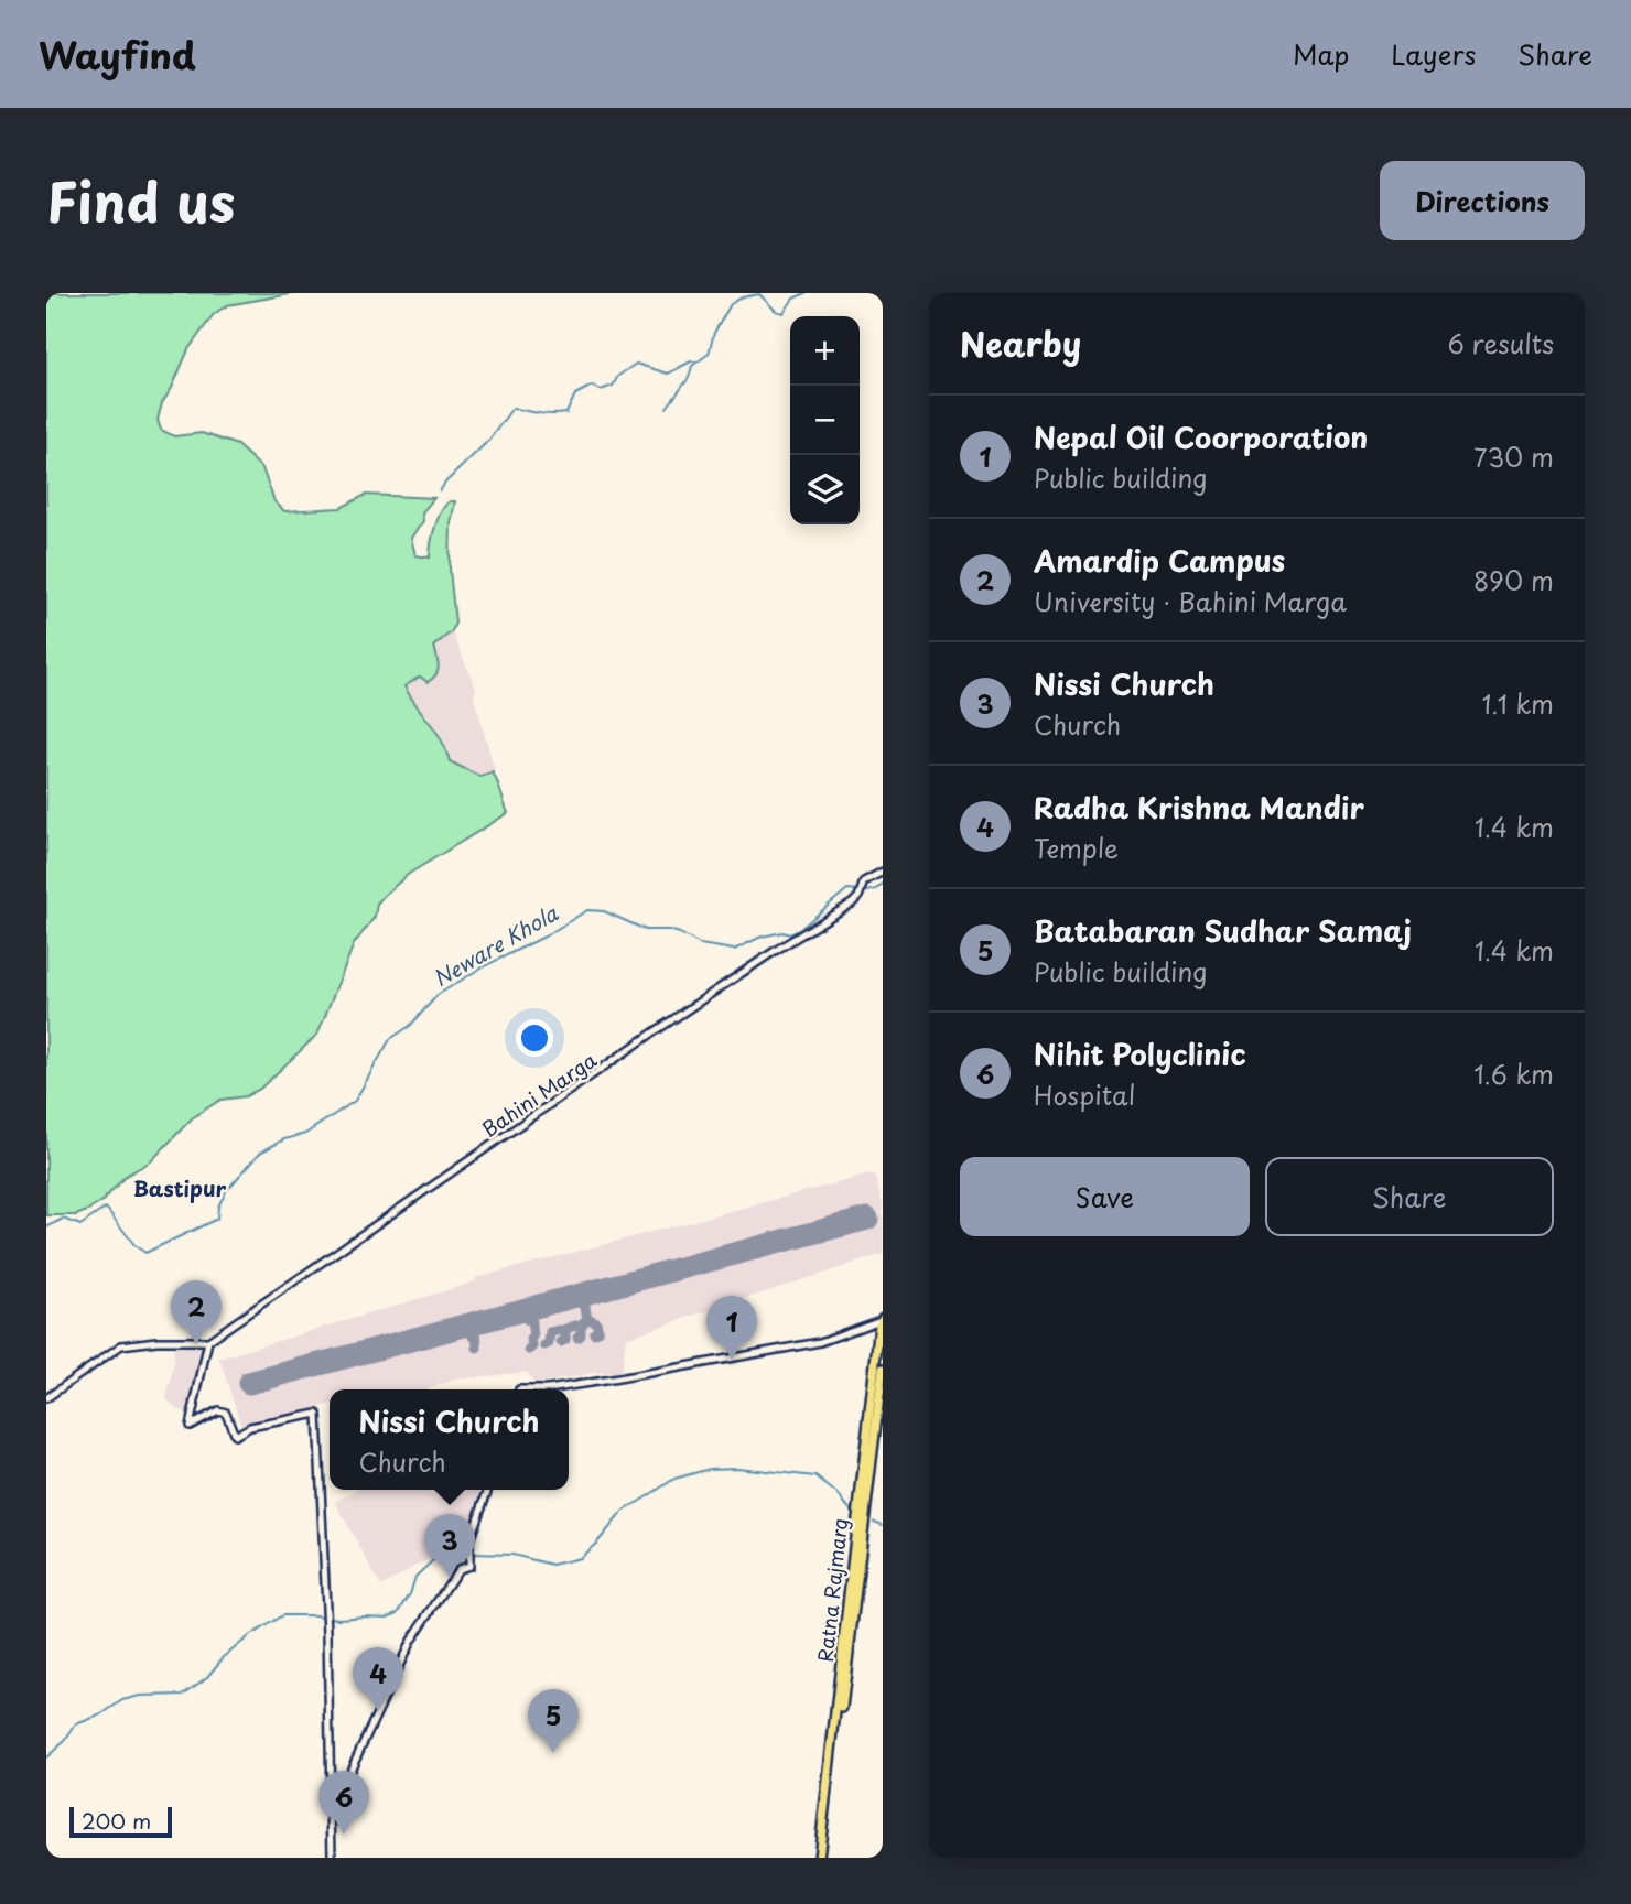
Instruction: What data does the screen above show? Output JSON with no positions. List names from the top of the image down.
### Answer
{
  "streets": {
    "main road": ["Ratna Rajmarg"],
    "street": ["Bahini Marga"]
  },
  "districts": ["Bastipur"],
  "water": ["Neware Khola"],
  "scale_bar": "200 m",
  "page": {
    "header": "Wayfind",
    "nav": ["Map", "Layers", "Share"],
    "title": "Find us",
    "buttons": [
      "Directions",
      ["Save", "Share"]
    ],
    "heading": ["Nearby", "6 results"],
    "map_buttons": ["+", "−"],
    "list": [
      {
        "mark": "1",
        "name": "Nepal Oil Coorporation",
        "note": "Public building",
        "value": "730 m"
      },
      {
        "mark": "2",
        "name": "Amardip Campus",
        "note": "University · Bahini Marga",
        "value": "890 m"
      },
      {
        "mark": "3",
        "name": "Nissi Church",
        "note": "Church",
        "value": "1.1 km"
      },
      {
        "mark": "4",
        "name": "Radha Krishna Mandir",
        "note": "Temple",
        "value": "1.4 km"
      },
      {
        "mark": "5",
        "name": "Batabaran Sudhar Samaj",
        "note": "Public building",
        "value": "1.4 km"
      },
      {
        "mark": "6",
        "name": "Nihit Polyclinic",
        "note": "Hospital",
        "value": "1.6 km"
      }
    ],
    "pins": [
      "2",
      "1",
      "3",
      "4",
      "5",
      "6"
    ],
    "popup": ["Nissi Church", "Church"],
    "scale": "200 m"
  }
}
